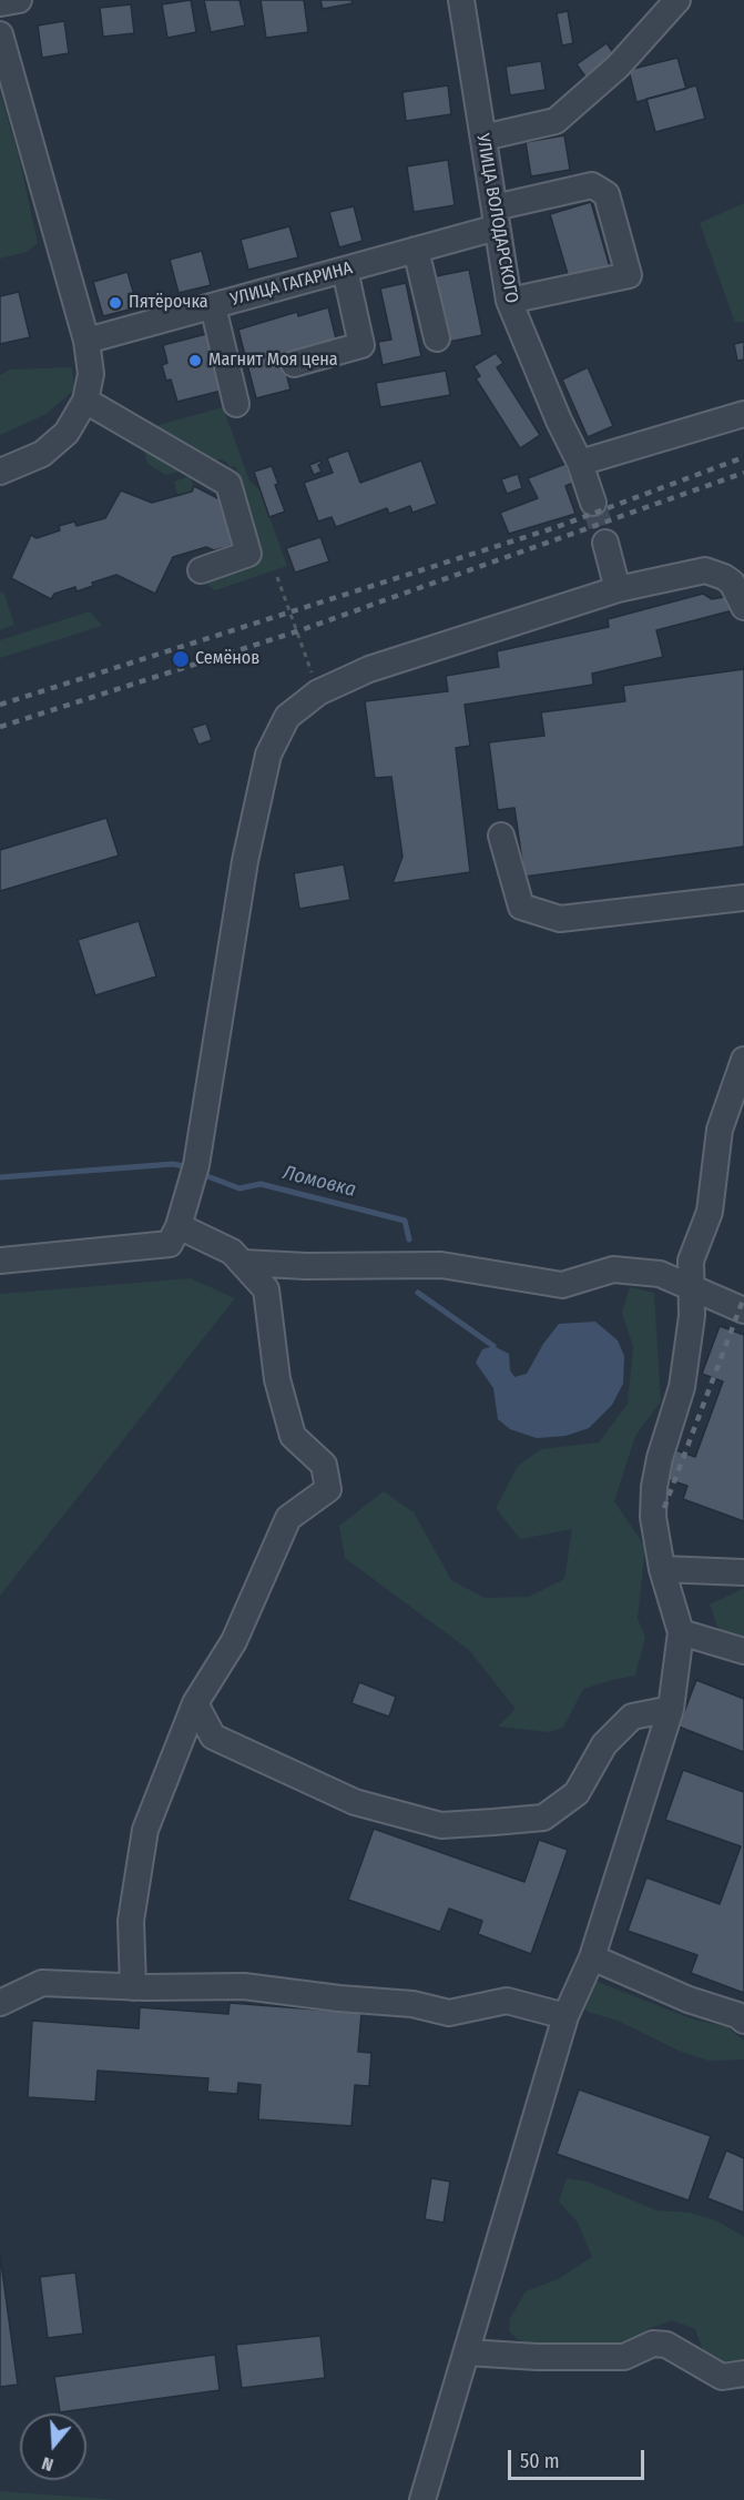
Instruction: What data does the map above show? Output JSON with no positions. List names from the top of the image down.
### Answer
{
  "streets": {
    "street": ["УЛИЦА ВОЛОДАРСКОГО", "УЛИЦА ГАГАРИНА"]
  },
  "crossings": [
    ["УЛИЦА ВОЛОДАРСКОГО", "УЛИЦА ГАГАРИНА"]
  ],
  "water": ["Ломовка"],
  "places": ["Пятёрочка", "Магнит Моя цена", "Семёнов"],
  "scale_bar": "50 m",
  "north": "bottom"
}
